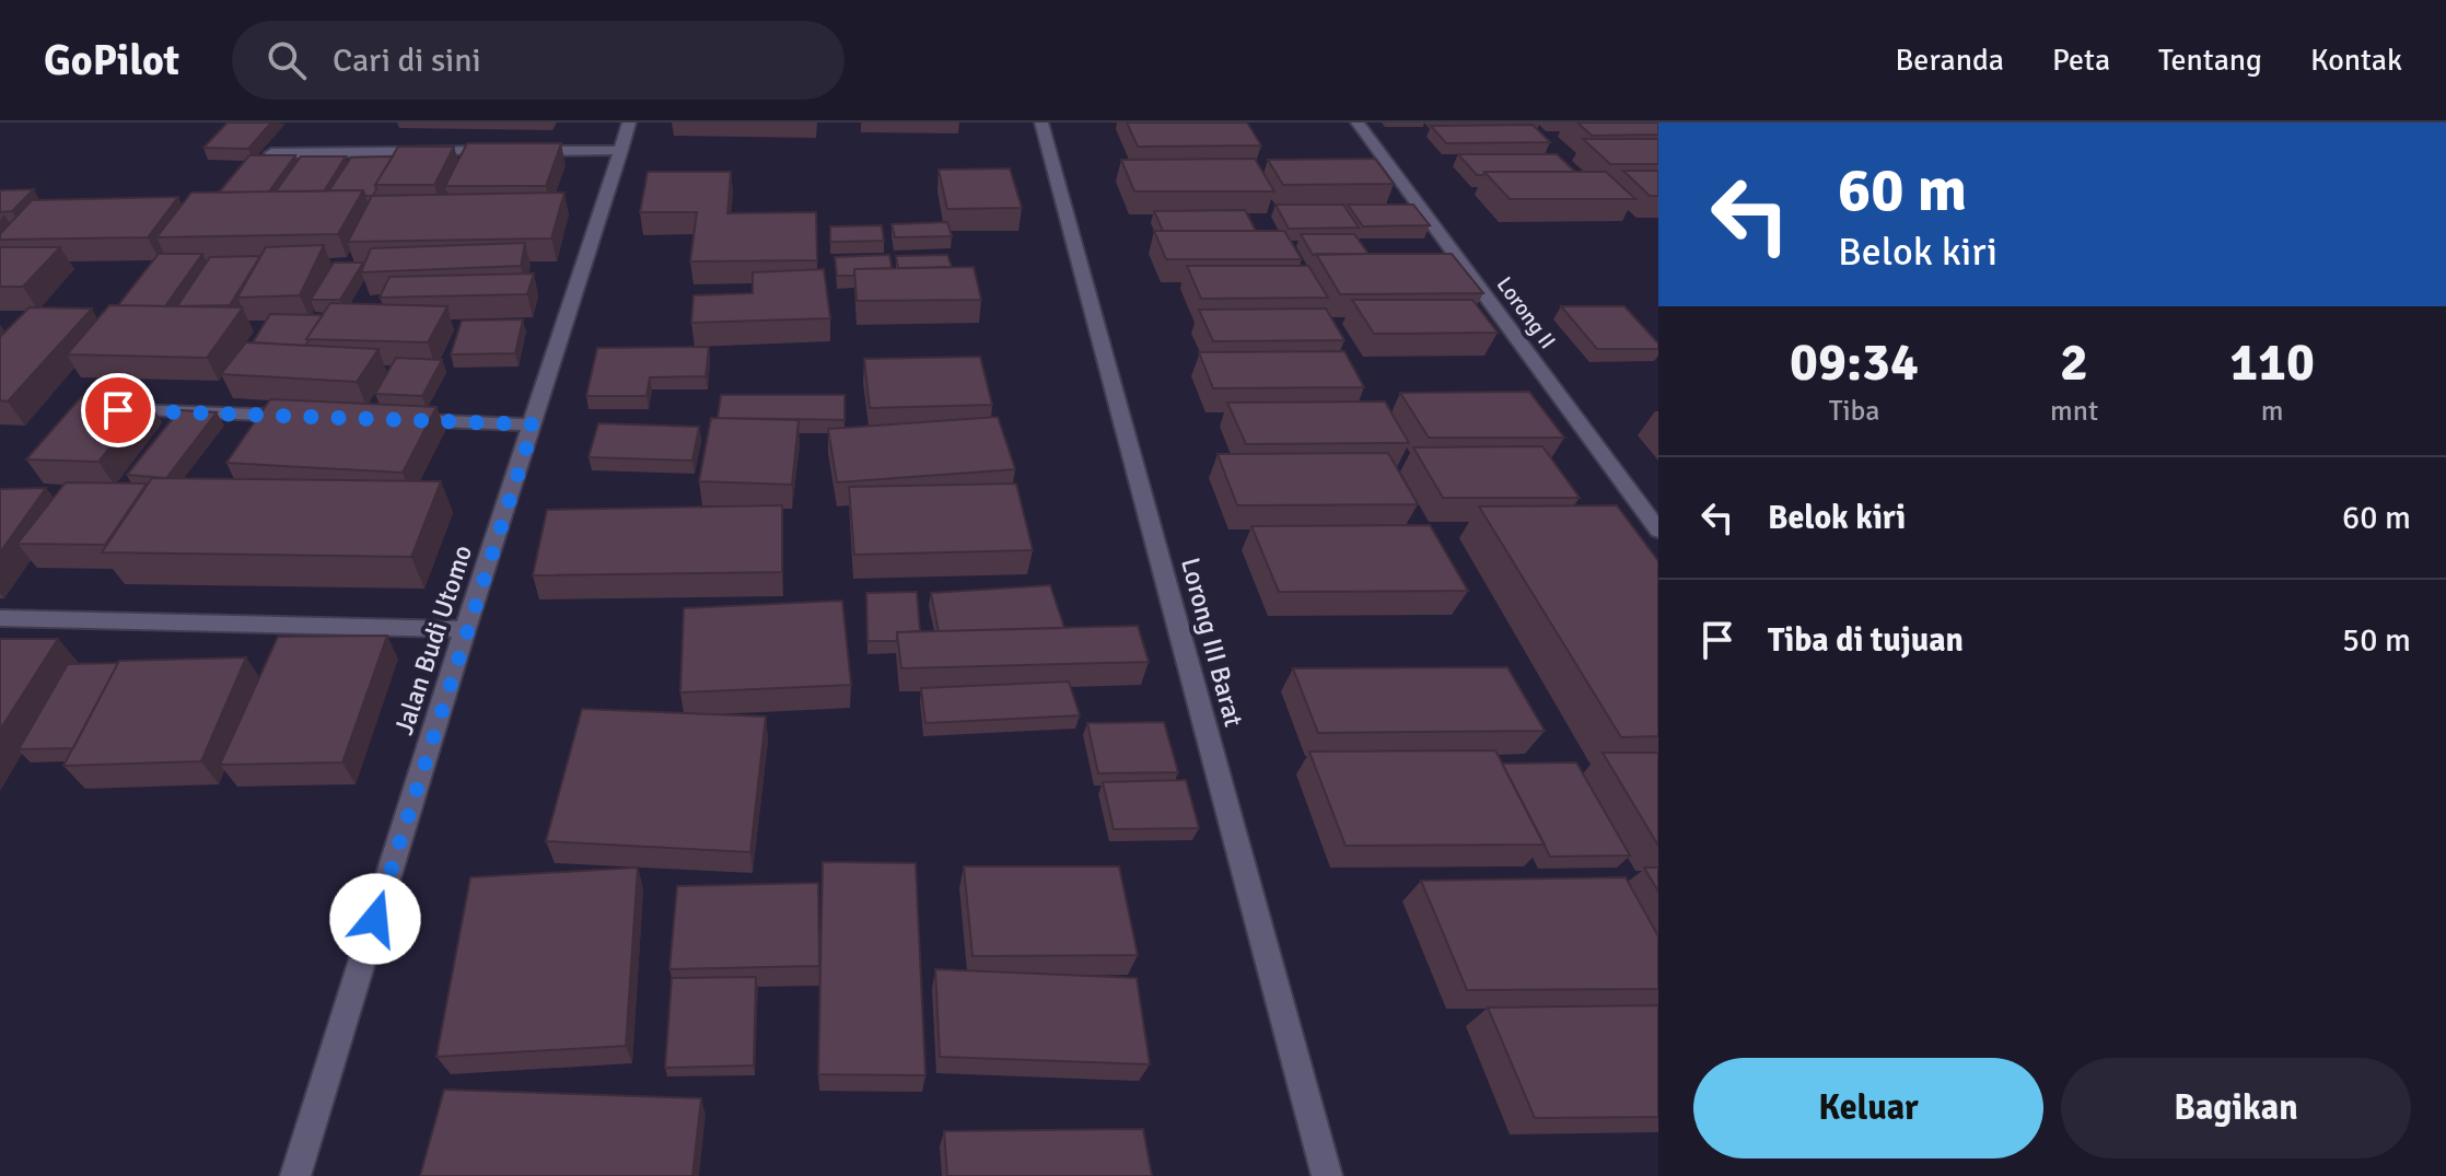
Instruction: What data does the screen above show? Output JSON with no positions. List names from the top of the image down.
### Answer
{
  "streets": {
    "street": ["Lorong II", "Jalan Budi Utomo", "Lorong III Barat"]
  },
  "page": {
    "header": "GoPilot",
    "search": "Cari di sini",
    "nav": [
      "Beranda",
      "Peta",
      "Tentang",
      "Kontak"
    ],
    "turn": ["60 m", "Belok kiri"],
    "eta": [
      "09:34",
      "Tiba",
      "2",
      "mnt",
      "110",
      "m"
    ],
    "list": [
      {
        "name": "Belok kiri",
        "value": "60 m"
      },
      {
        "name": "Tiba di tujuan",
        "value": "50 m"
      }
    ],
    "buttons": ["Keluar", "Bagikan"]
  }
}
